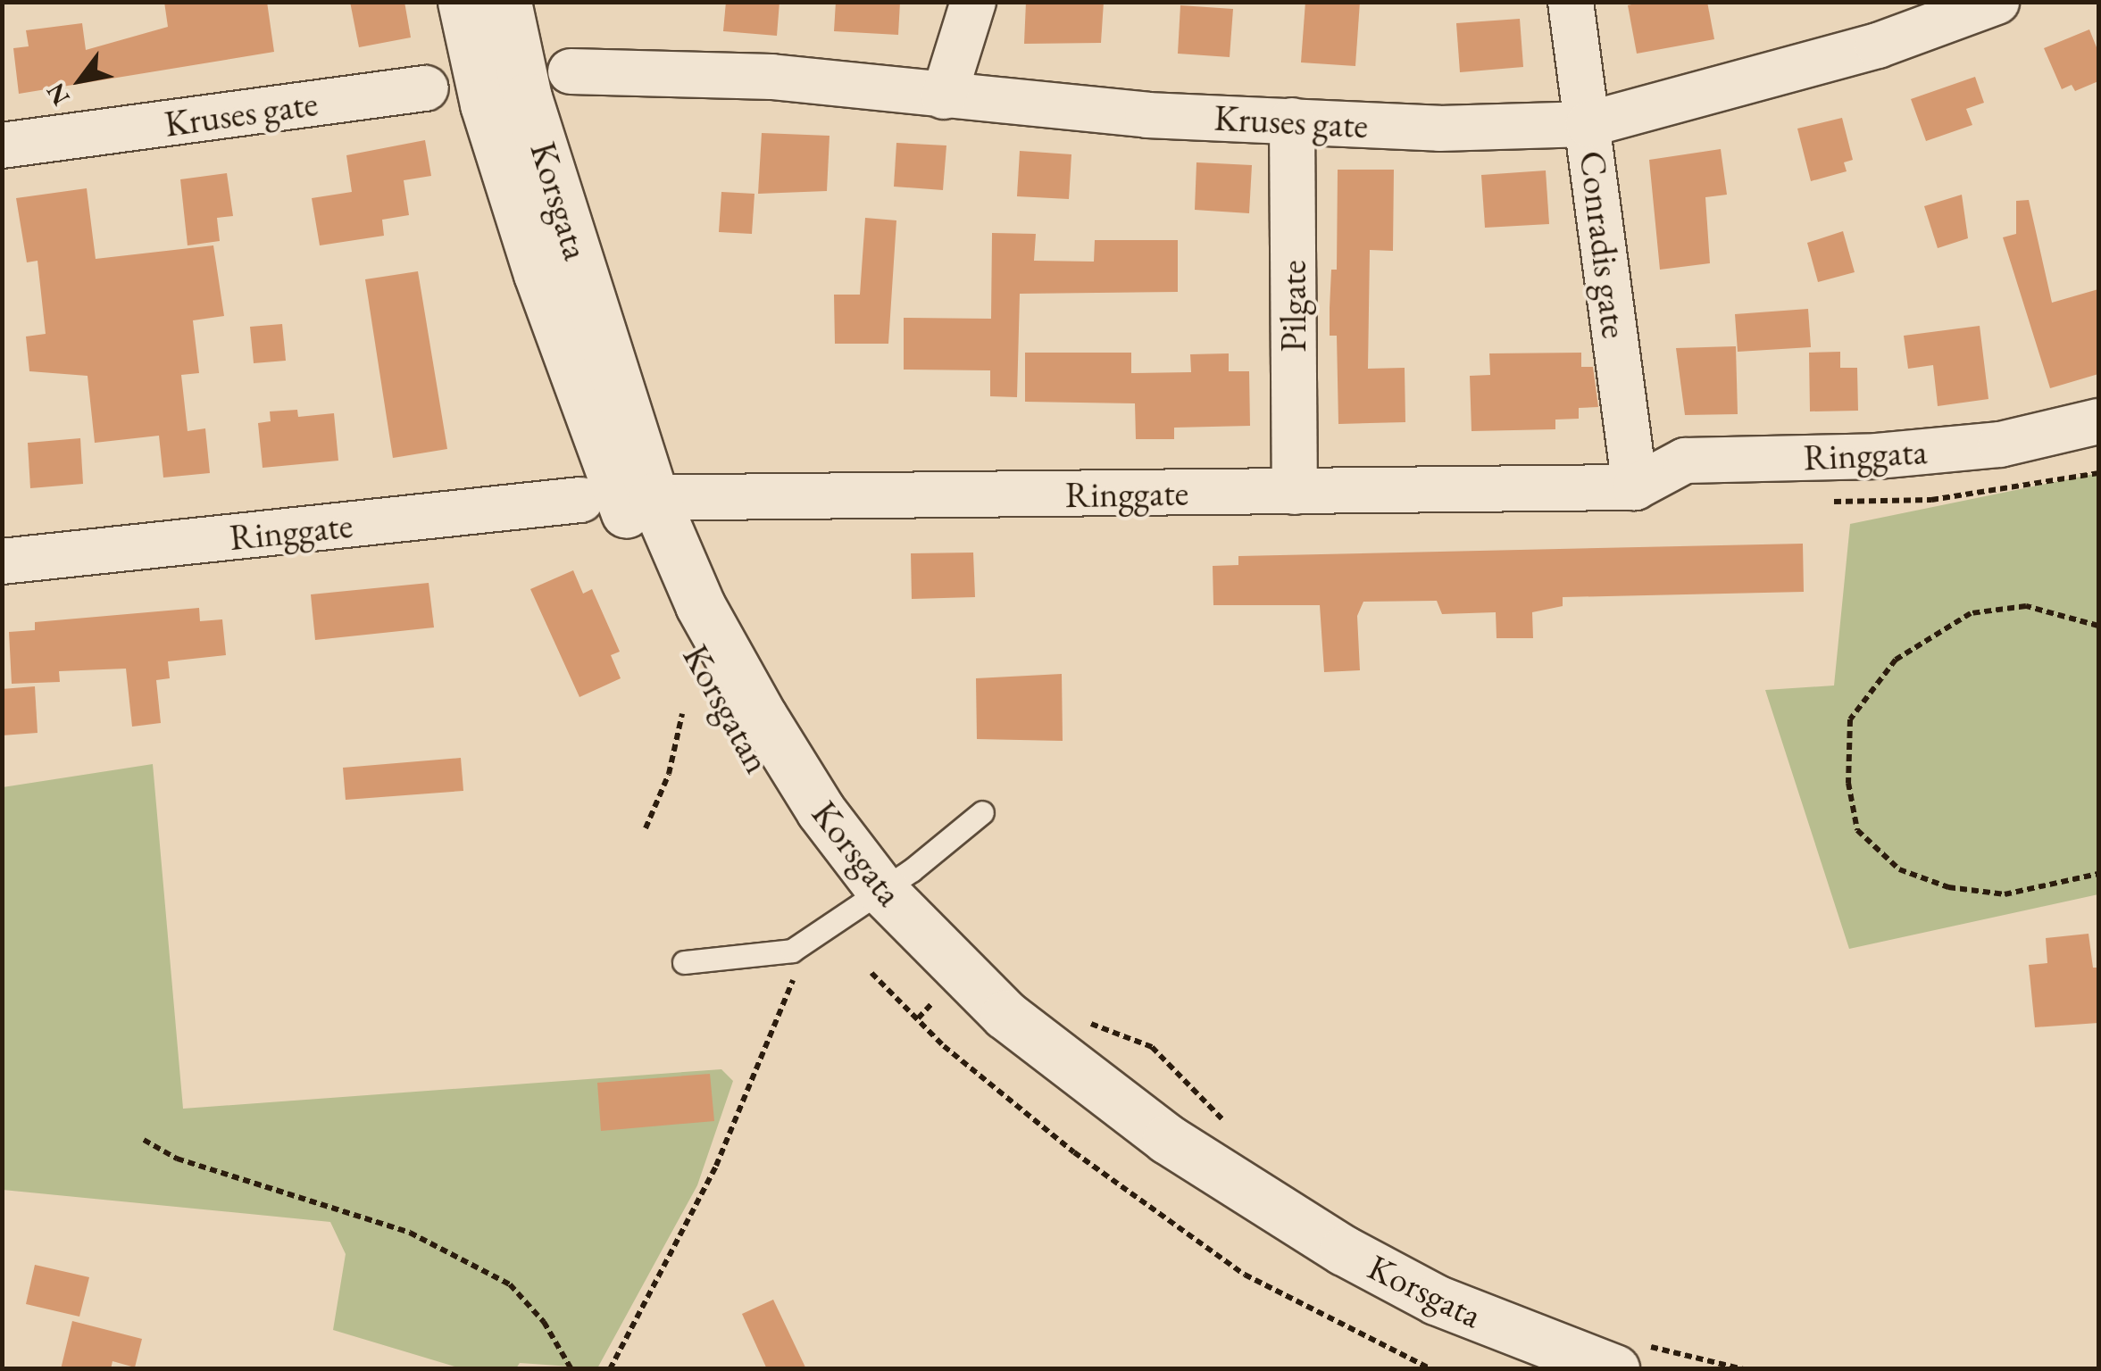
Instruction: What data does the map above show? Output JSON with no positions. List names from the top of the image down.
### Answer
{
  "streets": {
    "street": [
      "Kruses gate",
      "Korsgata",
      "Conradis gate",
      "Pilgate",
      "Ringgata",
      "Ringgate",
      "Korsgatan"
    ]
  },
  "crossings": [
    ["Kruses gate", "Conradis gate"],
    ["Kruses gate", "Pilgate"],
    ["Korsgata", "Ringgate"],
    ["Korsgata", "Korsgatan"],
    ["Conradis gate", "Ringgata"],
    ["Conradis gate", "Ringgate"],
    ["Pilgate", "Ringgate"],
    ["Ringgata", "Ringgate"],
    ["Ringgate", "Korsgatan"]
  ],
  "north": "bottom left"
}
